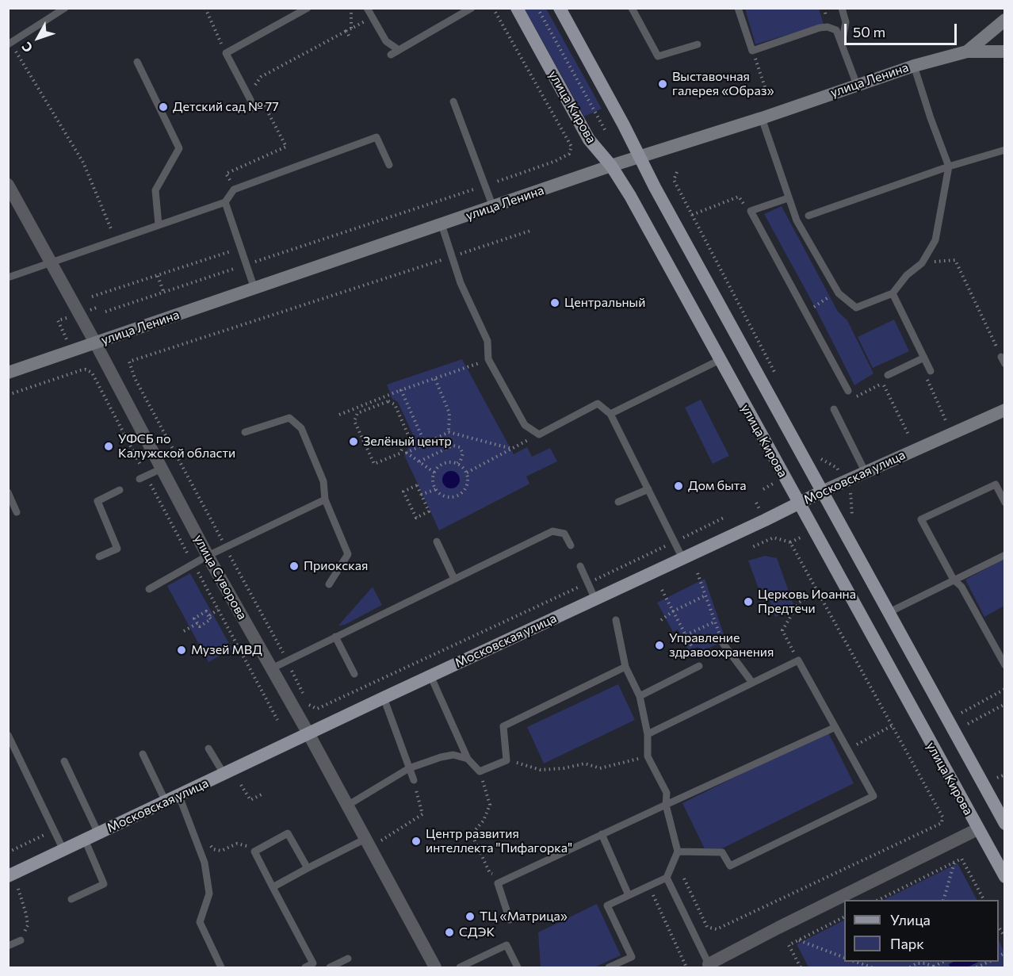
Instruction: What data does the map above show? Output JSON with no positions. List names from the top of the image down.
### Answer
{
  "streets": {
    "main road": ["улица Ленина", "улица Кирова", "Московская улица"],
    "street": ["улица Суворова"]
  },
  "crossings": [
    ["улица Ленина", "улица Кирова"],
    ["улица Ленина", "улица Суворова"],
    ["улица Кирова", "Московская улица"],
    ["Московская улица", "улица Суворова"]
  ],
  "places": [
    "Выставочная галерея «Образ»",
    "Детский сад № 77",
    "Центральный",
    "Зелёный центр",
    "УФСБ по Калужской области",
    "Дом быта",
    "Приокская",
    "Церковь Иоанна Предтечи",
    "Управление здравоохранения",
    "Музей МВД",
    "Центр развития интеллекта \"Пифагорка\"",
    "ТЦ «Матрица»",
    "СДЭК"
  ],
  "legend": ["Улица", "Парк"],
  "scale_bar": "50 m",
  "north": "bottom left"
}
